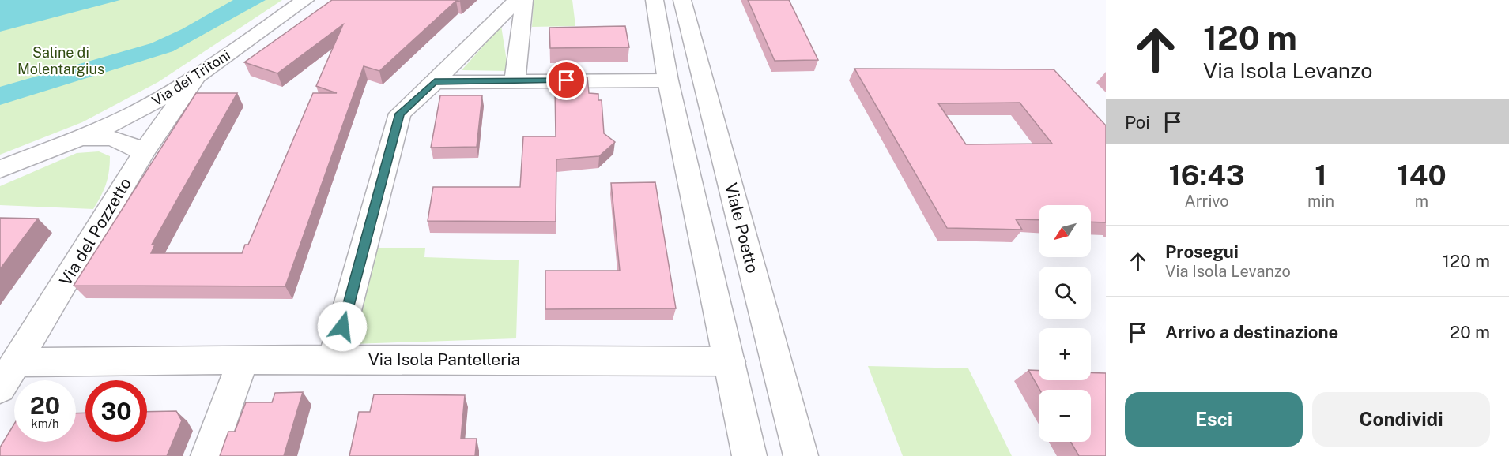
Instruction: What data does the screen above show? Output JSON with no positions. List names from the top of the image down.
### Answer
{
  "streets": {
    "street": [
      "Via dei Tritoni",
      "Viale Poetto",
      "Via del Pozzetto",
      "Via Isola Pantelleria"
    ]
  },
  "crossings": [
    ["Via dei Tritoni", "Via del Pozzetto"],
    ["Via del Pozzetto", "Via Isola Pantelleria"]
  ],
  "parks": ["Saline di Molentargius"],
  "north": "bottom left",
  "page": {
    "turn": ["120 m", "Via Isola Levanzo"],
    "then": "Poi",
    "eta": [
      "16:43",
      "Arrivo",
      "1",
      "min",
      "140",
      "m"
    ],
    "map_buttons": ["+", "−"],
    "list": [
      {
        "name": "Prosegui",
        "note": "Via Isola Levanzo",
        "value": "120 m"
      },
      {
        "name": "Arrivo a destinazione",
        "value": "20 m"
      }
    ],
    "speed": "20 km/h",
    "limit": "30",
    "buttons": ["Esci", "Condividi"]
  }
}
